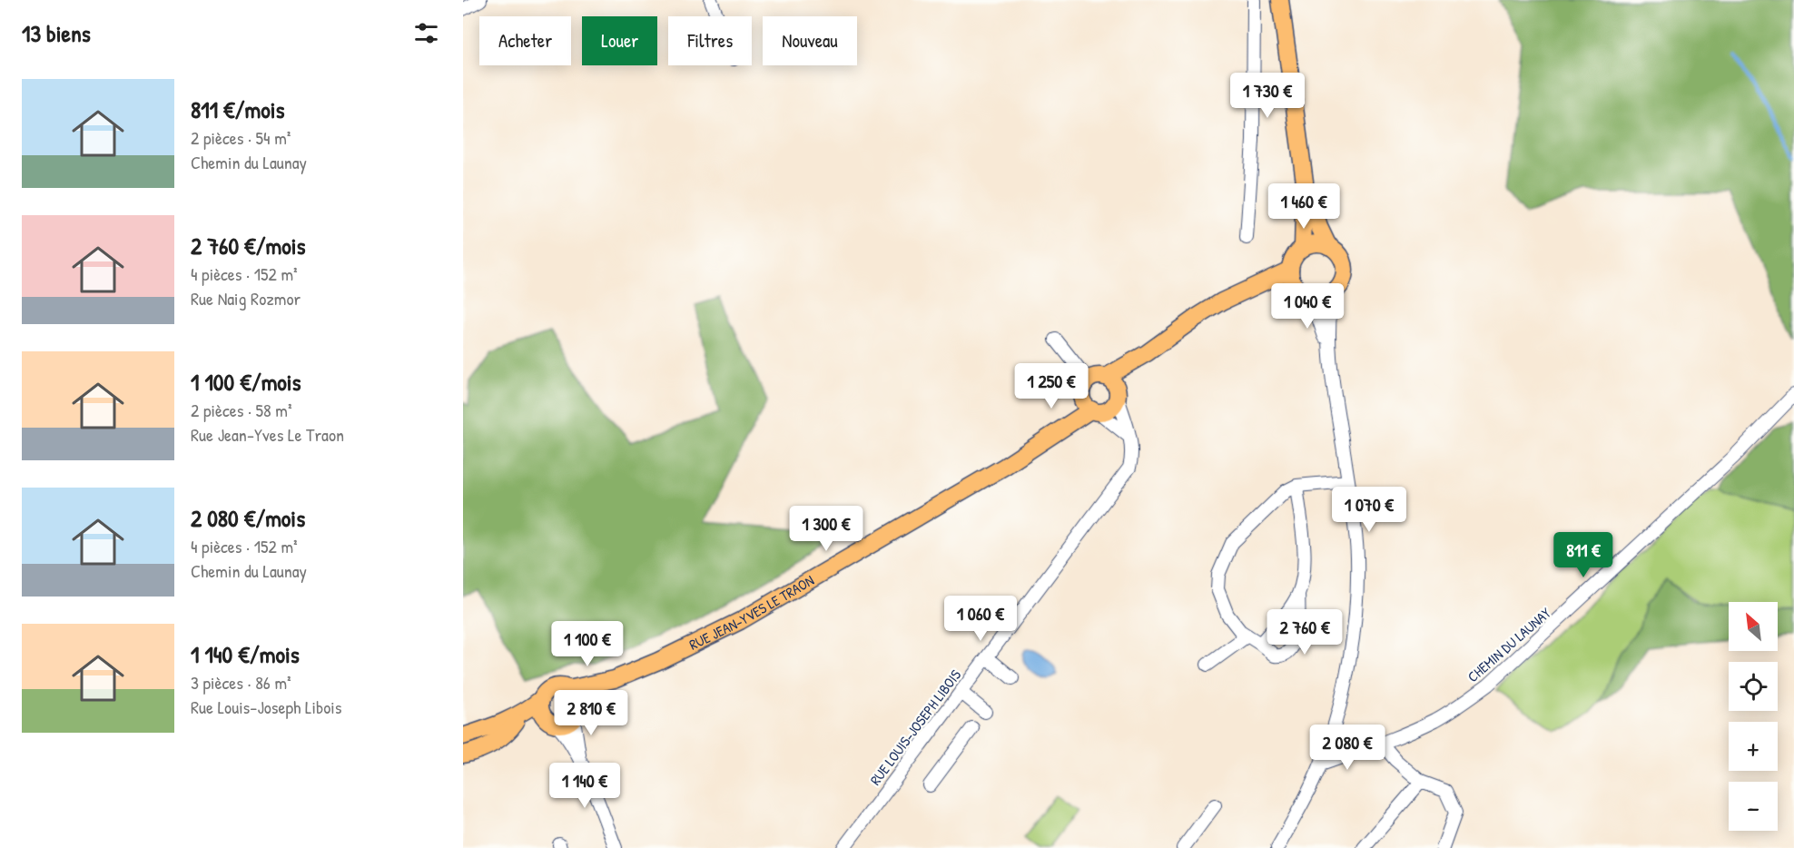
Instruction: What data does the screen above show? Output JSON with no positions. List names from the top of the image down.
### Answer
{
  "streets": {
    "main road": ["RUE JEAN-YVES LE TRAON"],
    "street": ["CHEMIN DU LAUNAY", "RUE LOUIS-JOSEPH LIBOIS"]
  },
  "crossings": [
    ["RUE JEAN-YVES LE TRAON", "RUE LOUIS-JOSEPH LIBOIS"]
  ],
  "north": "top left",
  "page": {
    "heading": "13 biens",
    "chip": [
      "Acheter",
      "Louer",
      "Filtres",
      "Nouveau"
    ],
    "list": [
      {
        "name": "811 €/mois",
        "note": "2 pièces · 54 m² · Chemin du Launay"
      },
      {
        "name": "2 760 €/mois",
        "note": "4 pièces · 152 m² · Rue Naig Rozmor"
      },
      {
        "name": "1 100 €/mois",
        "note": "2 pièces · 58 m² · Rue Jean-Yves Le Traon"
      },
      {
        "name": "2 080 €/mois",
        "note": "4 pièces · 152 m² · Chemin du Launay"
      },
      {
        "name": "1 140 €/mois",
        "note": "3 pièces · 86 m² · Rue Louis-Joseph Libois"
      }
    ],
    "price": [
      "1 730 €",
      "1 460 €",
      "1 040 €",
      "1 250 €",
      "1 070 €",
      "1 300 €",
      "811 €",
      "1 060 €",
      "2 760 €",
      "1 100 €",
      "2 810 €",
      "2 080 €",
      "1 140 €"
    ],
    "map_buttons": ["+", "−"]
  }
}
